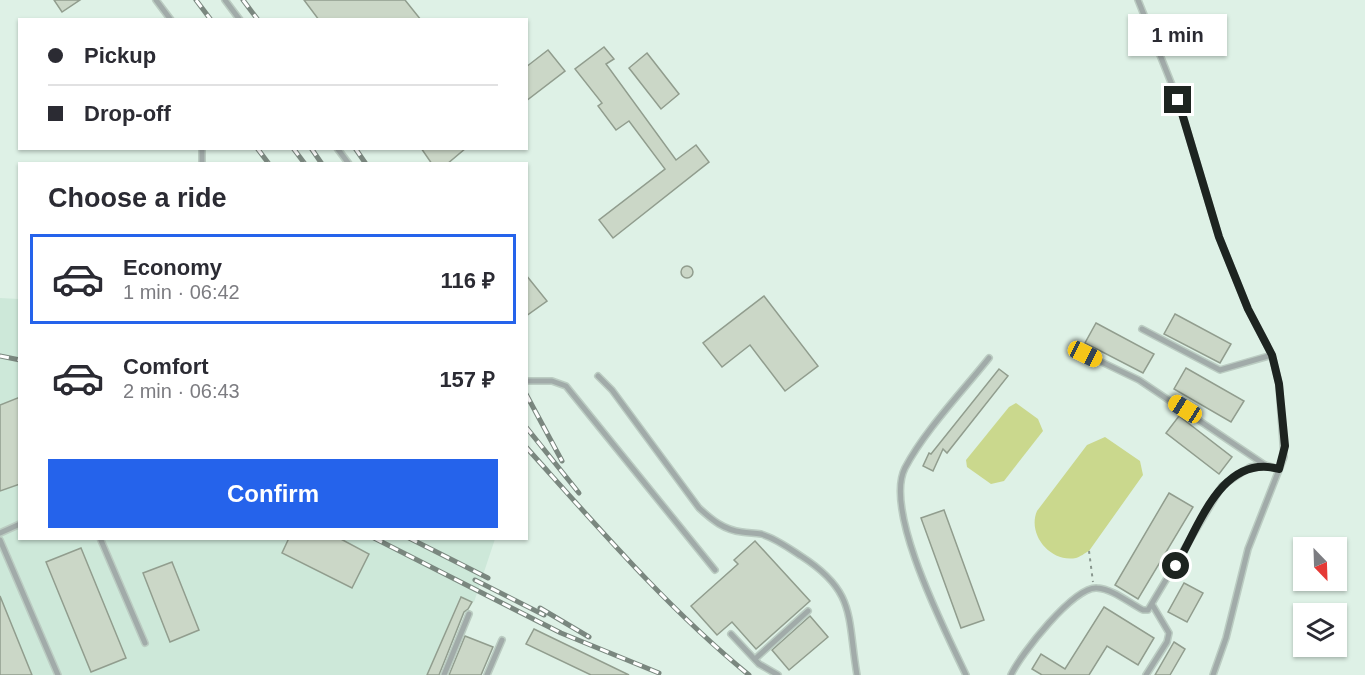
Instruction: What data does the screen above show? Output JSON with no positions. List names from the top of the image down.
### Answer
{
  "north": "bottom right",
  "page": {
    "bubble": "1 min",
    "banner": ["Pickup", "Drop-off"],
    "heading": "Choose a ride",
    "list": [
      {
        "name": "Economy",
        "note": "1 min · 06:42",
        "value": "116 ₽"
      },
      {
        "name": "Comfort",
        "note": "2 min · 06:43",
        "value": "157 ₽"
      }
    ],
    "buttons": "Confirm"
  }
}
